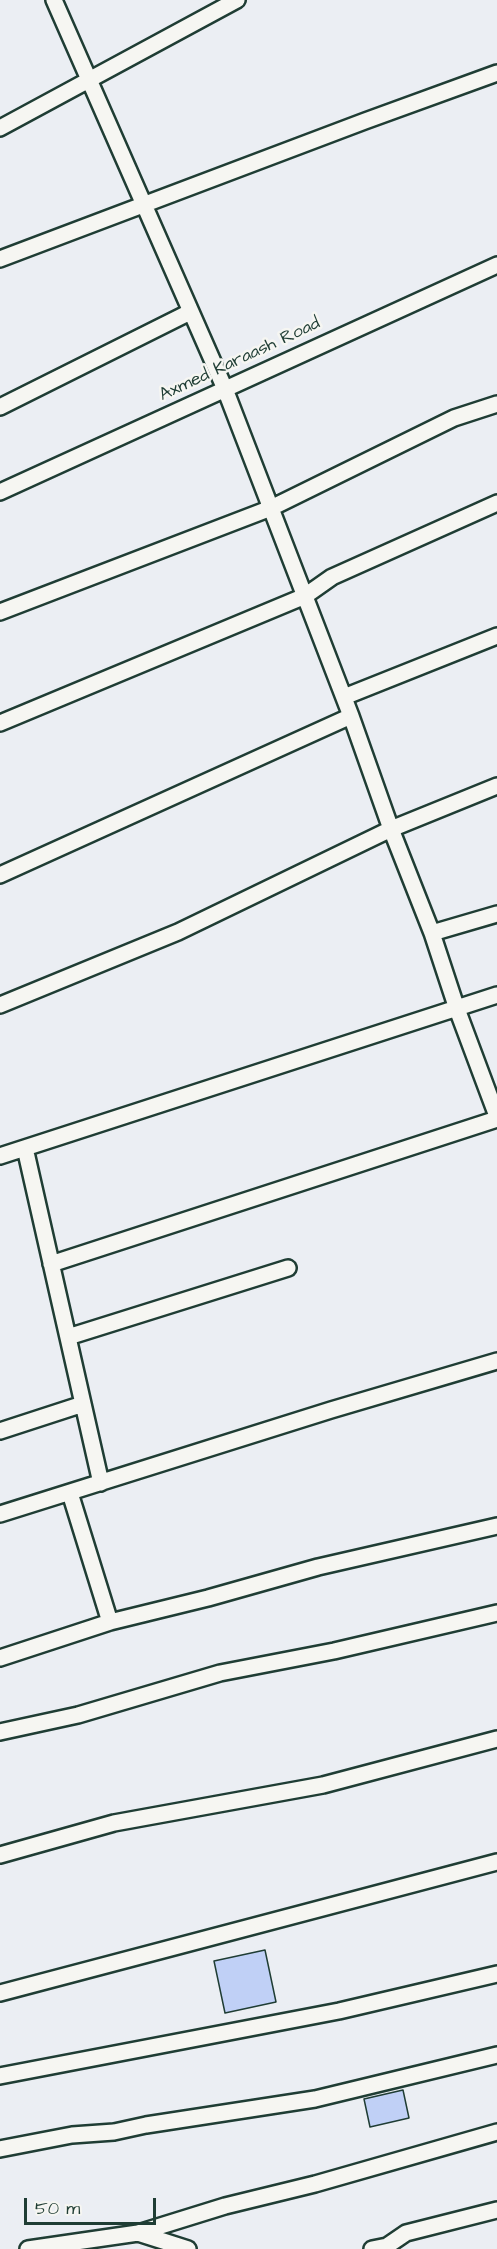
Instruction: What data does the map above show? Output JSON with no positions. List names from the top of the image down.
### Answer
{
  "streets": {
    "street": ["Axmed Karaash Road"]
  },
  "scale_bar": "50 m"
}
